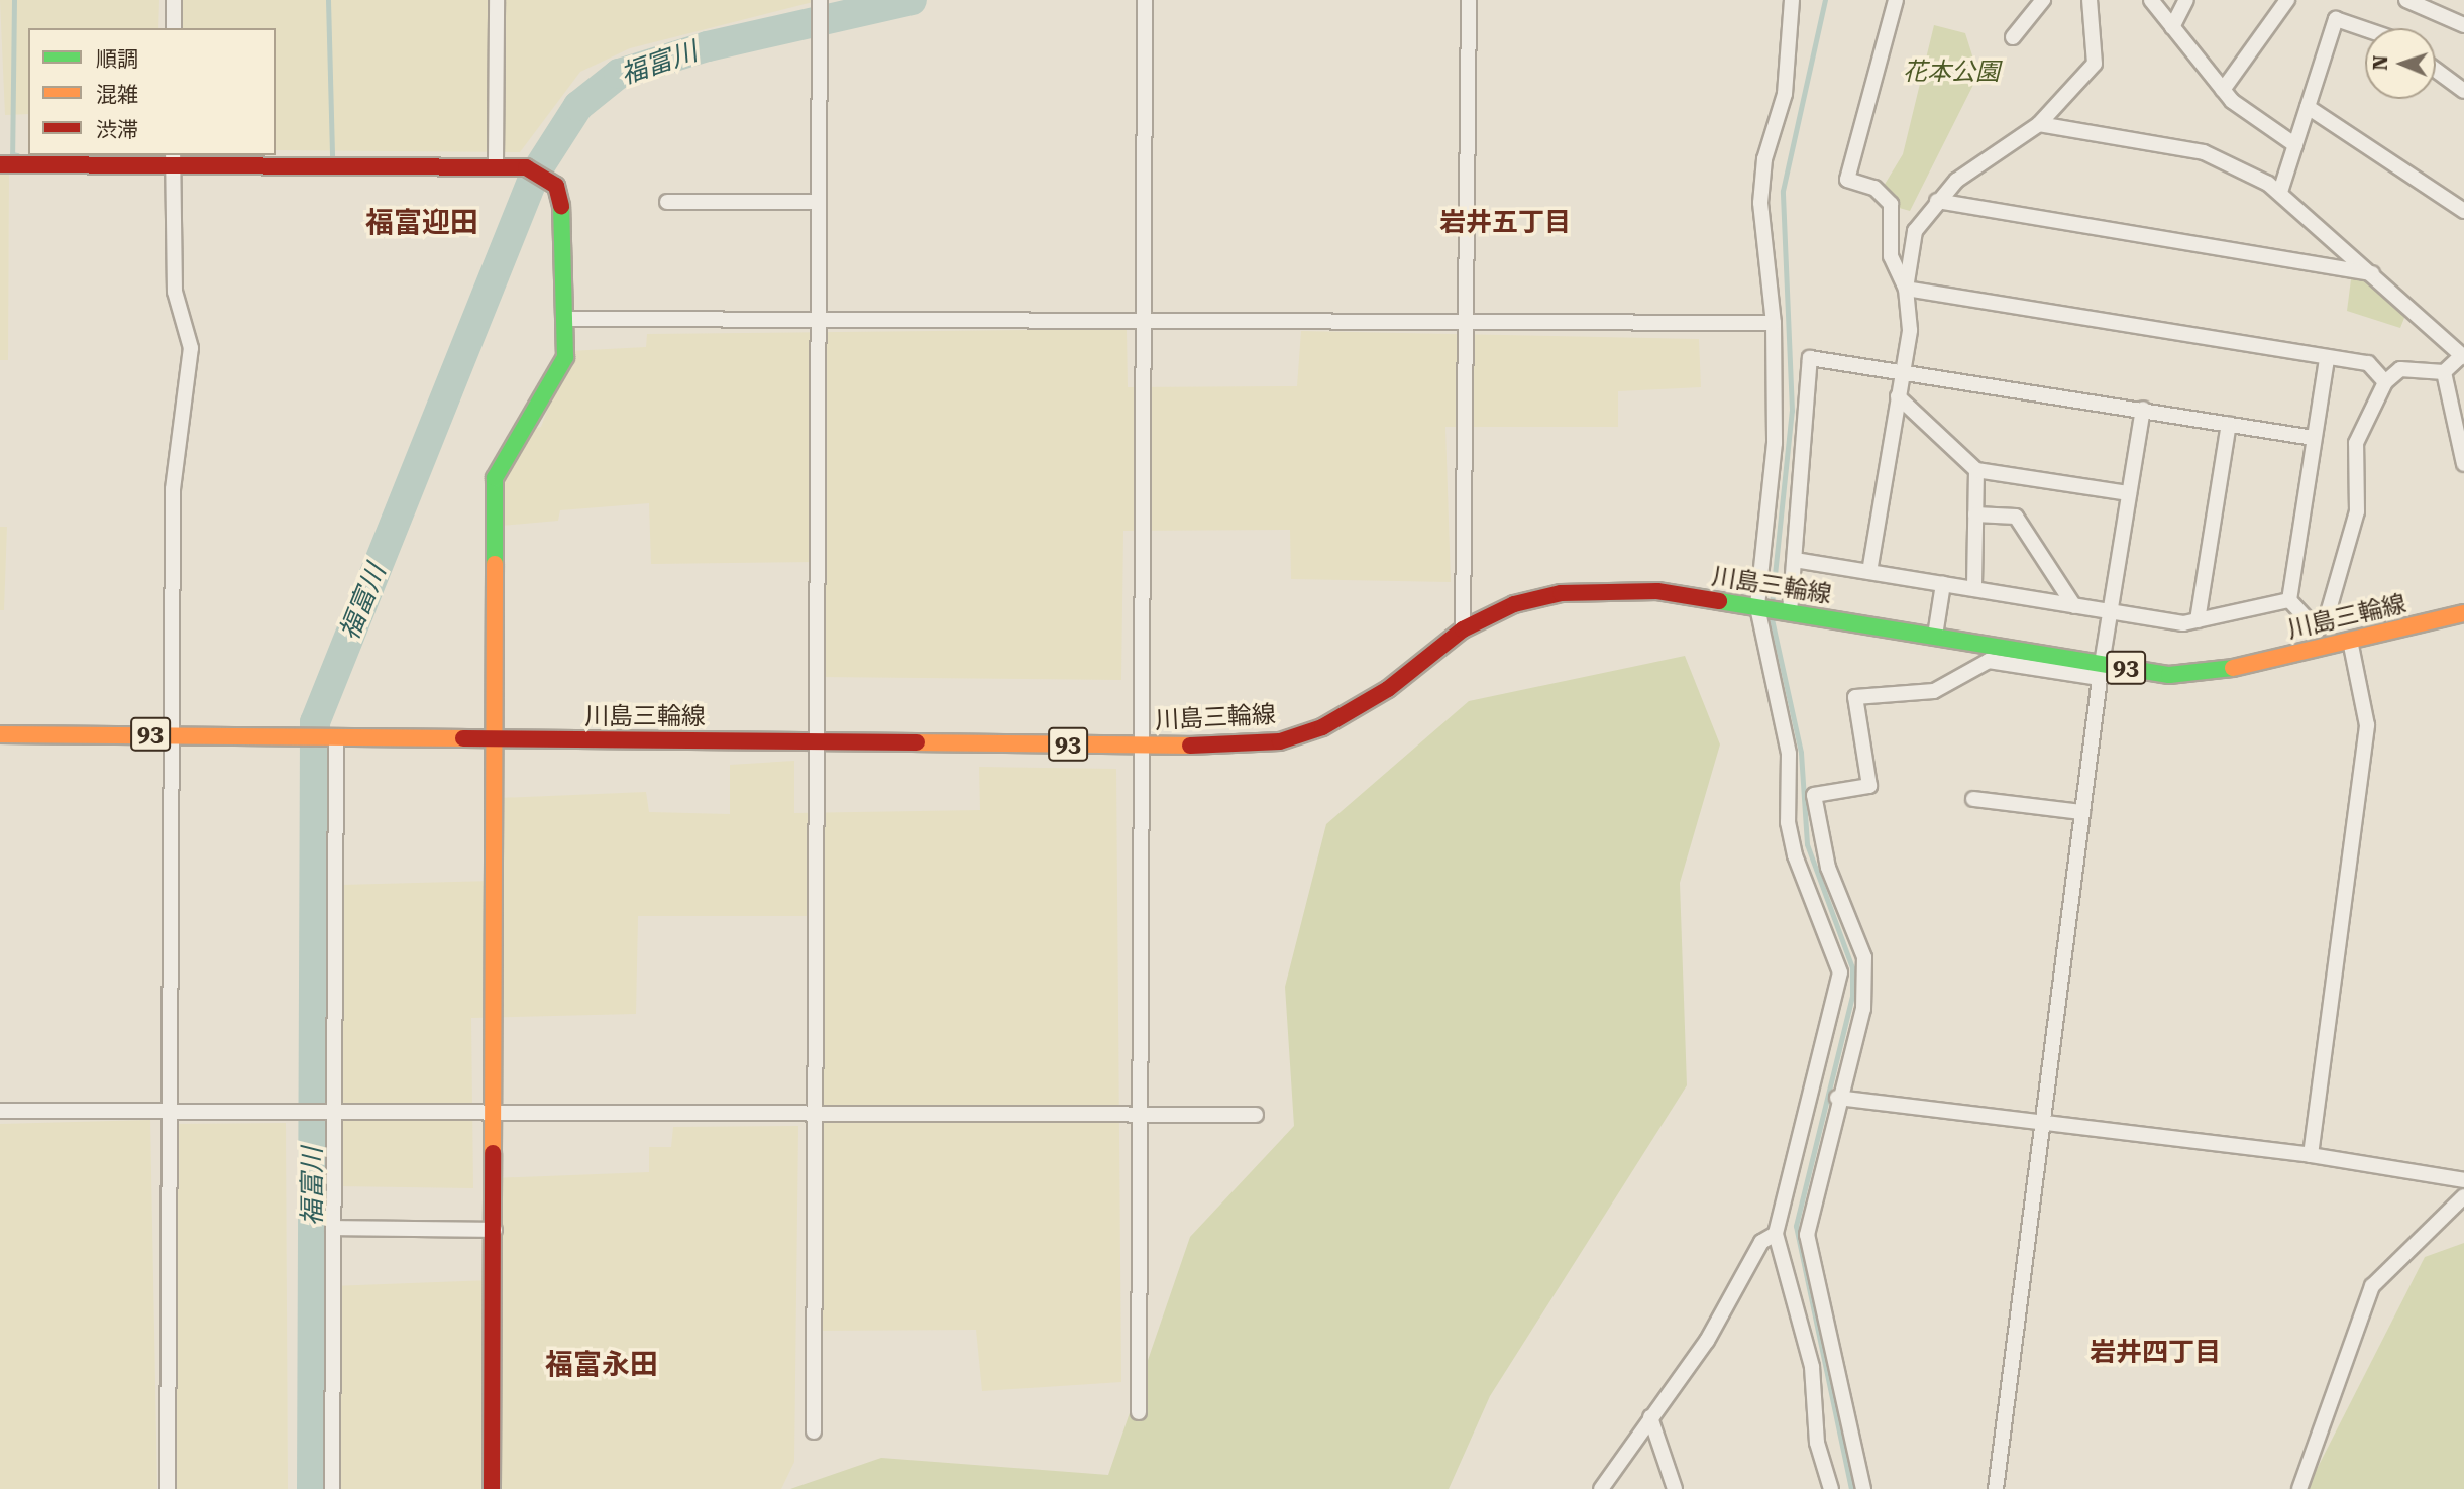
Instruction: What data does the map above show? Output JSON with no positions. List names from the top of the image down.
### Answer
{
  "streets": {
    "main road": ["川島三輪線", "93"]
  },
  "districts": [
    "福富迎田",
    "岩井五丁目",
    "岩井四丁目",
    "福富永田"
  ],
  "water": ["福富川"],
  "parks": ["花本公園"],
  "legend": ["順調", "混雑", "渋滞"],
  "north": "left"
}
